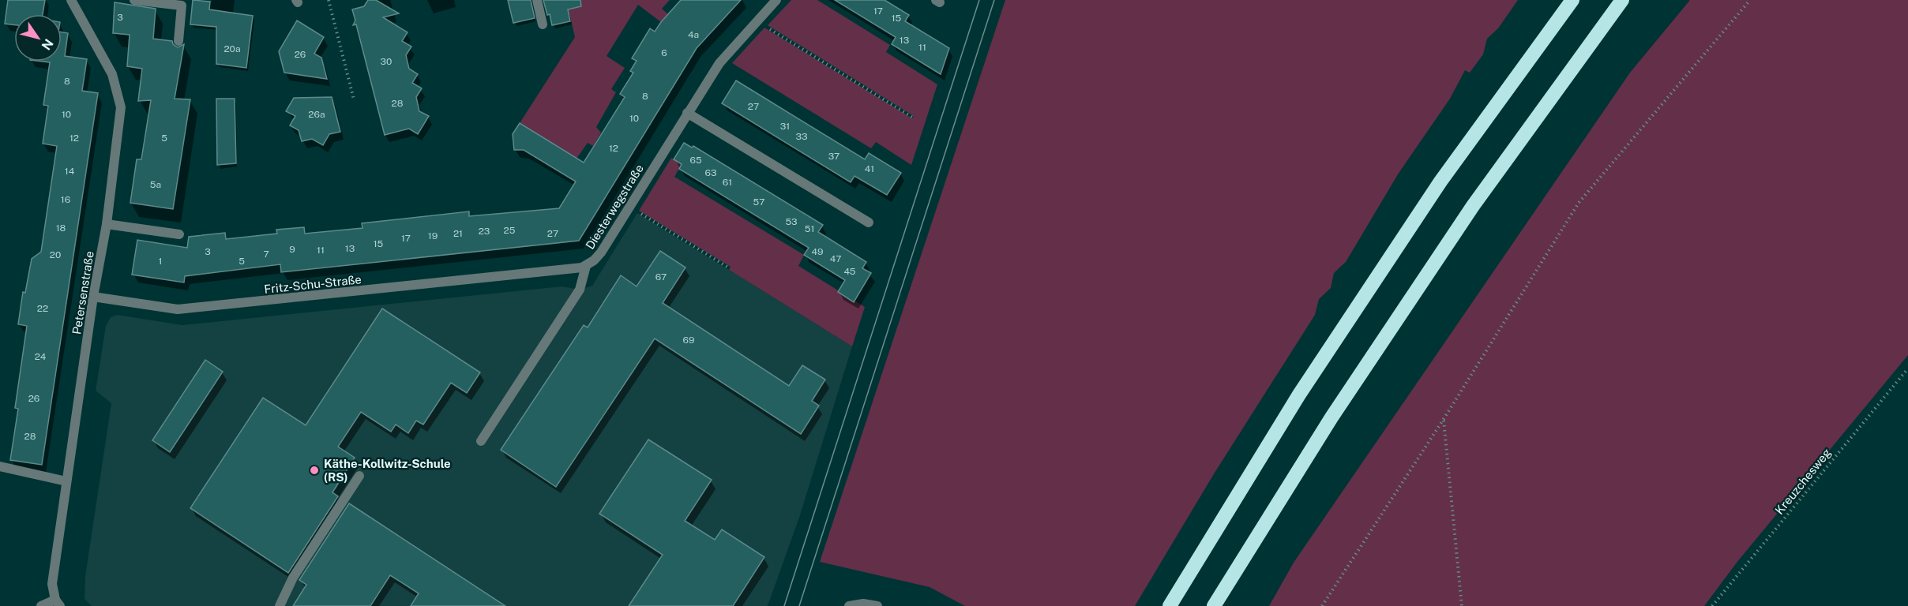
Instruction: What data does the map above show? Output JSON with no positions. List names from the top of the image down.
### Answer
{
  "streets": {
    "street": ["Diesterwegstraße", "Fritz-Schu-Straße", "Petersenstraße"],
    "path": ["Kreuzchesweg"]
  },
  "crossings": [
    ["Diesterwegstraße", "Fritz-Schu-Straße"],
    ["Fritz-Schu-Straße", "Petersenstraße"]
  ],
  "places": ["Käthe-Kollwitz-Schule (RS)"],
  "house_numbers": [
    "17",
    "3",
    "15",
    "4a",
    "13",
    "11",
    "20a",
    "6",
    "26",
    "30",
    "8",
    "8",
    "28",
    "27",
    "10",
    "26a",
    "10",
    "31",
    "33",
    "12",
    "5",
    "12",
    "37",
    "65",
    "41",
    "14",
    "63",
    "61",
    "5a",
    "16",
    "57",
    "53",
    "18",
    "51",
    "25",
    "23",
    "21",
    "27",
    "19",
    "17",
    "15",
    "13",
    "9",
    "11",
    "3",
    "49",
    "7",
    "20",
    "47",
    "1",
    "5",
    "45",
    "67",
    "22",
    "69",
    "24",
    "26",
    "28"
  ],
  "north": "bottom right"
}
